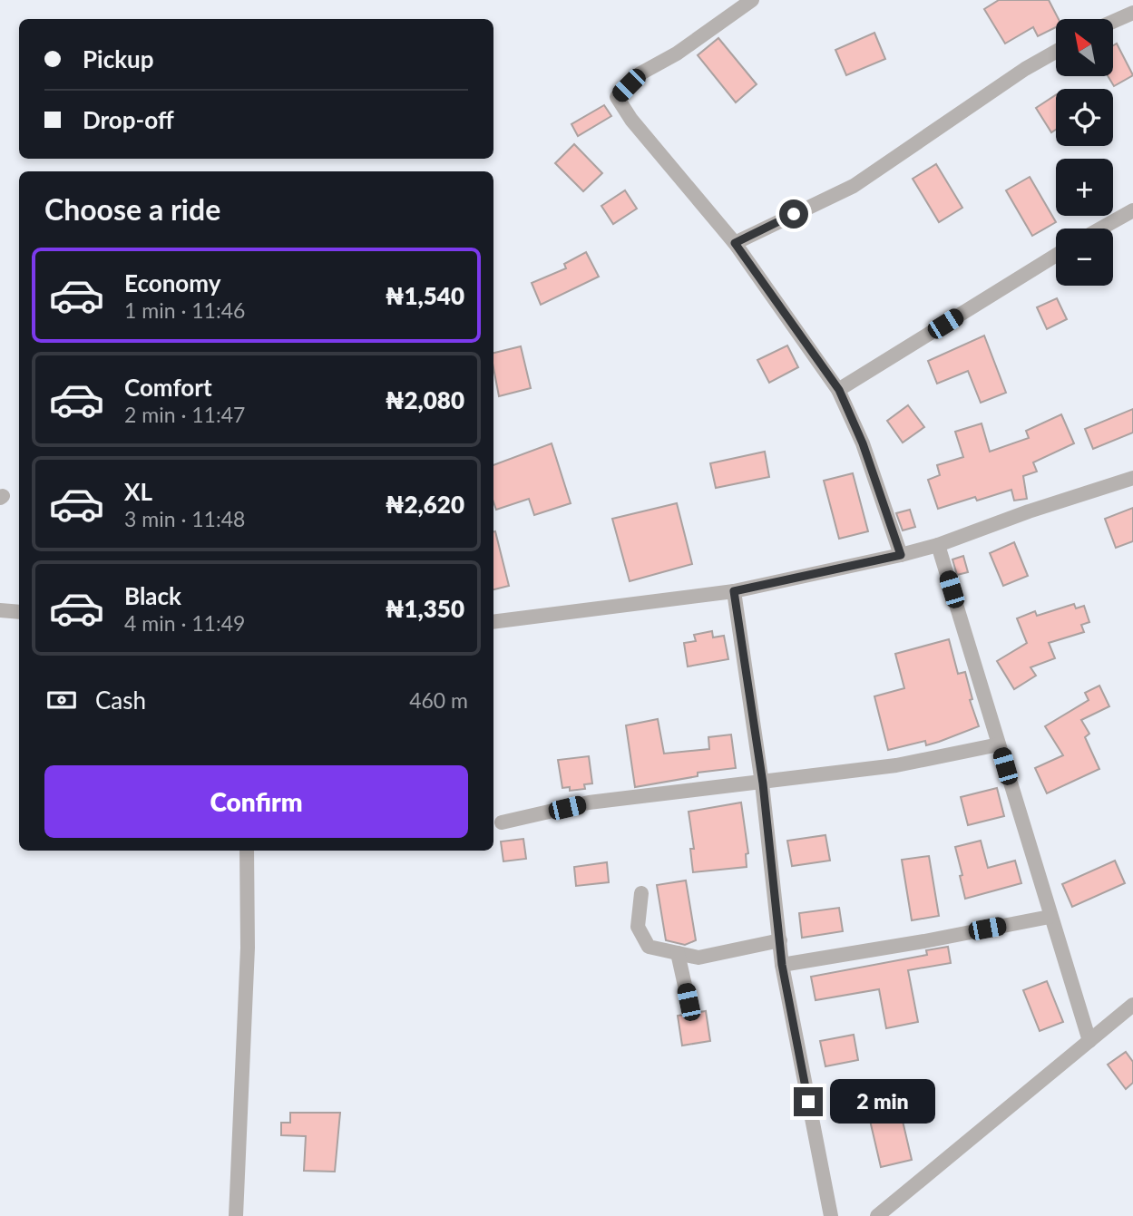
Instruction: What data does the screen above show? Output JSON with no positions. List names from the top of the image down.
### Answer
{
  "north": "top left",
  "page": {
    "map_buttons": ["+", "−"],
    "banner": ["Pickup", "Drop-off"],
    "heading": "Choose a ride",
    "list": [
      {
        "name": "Economy",
        "note": "1 min · 11:46",
        "value": "₦1,540"
      },
      {
        "name": "Comfort",
        "note": "2 min · 11:47",
        "value": "₦2,080"
      },
      {
        "name": "XL",
        "note": "3 min · 11:48",
        "value": "₦2,620"
      },
      {
        "name": "Black",
        "note": "4 min · 11:49",
        "value": "₦1,350"
      }
    ],
    "pay": ["Cash", "460 m"],
    "buttons": "Confirm",
    "bubble": "2 min"
  }
}
